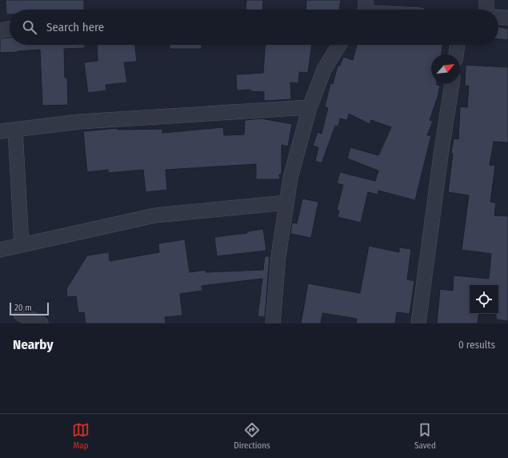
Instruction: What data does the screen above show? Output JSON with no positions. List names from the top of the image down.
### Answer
{
  "scale_bar": "20 m",
  "north": "top right",
  "page": {
    "search": "Search here",
    "scale": "20 m",
    "heading": ["Nearby", "0 results"],
    "nav": ["Map", "Directions", "Saved"]
  }
}
